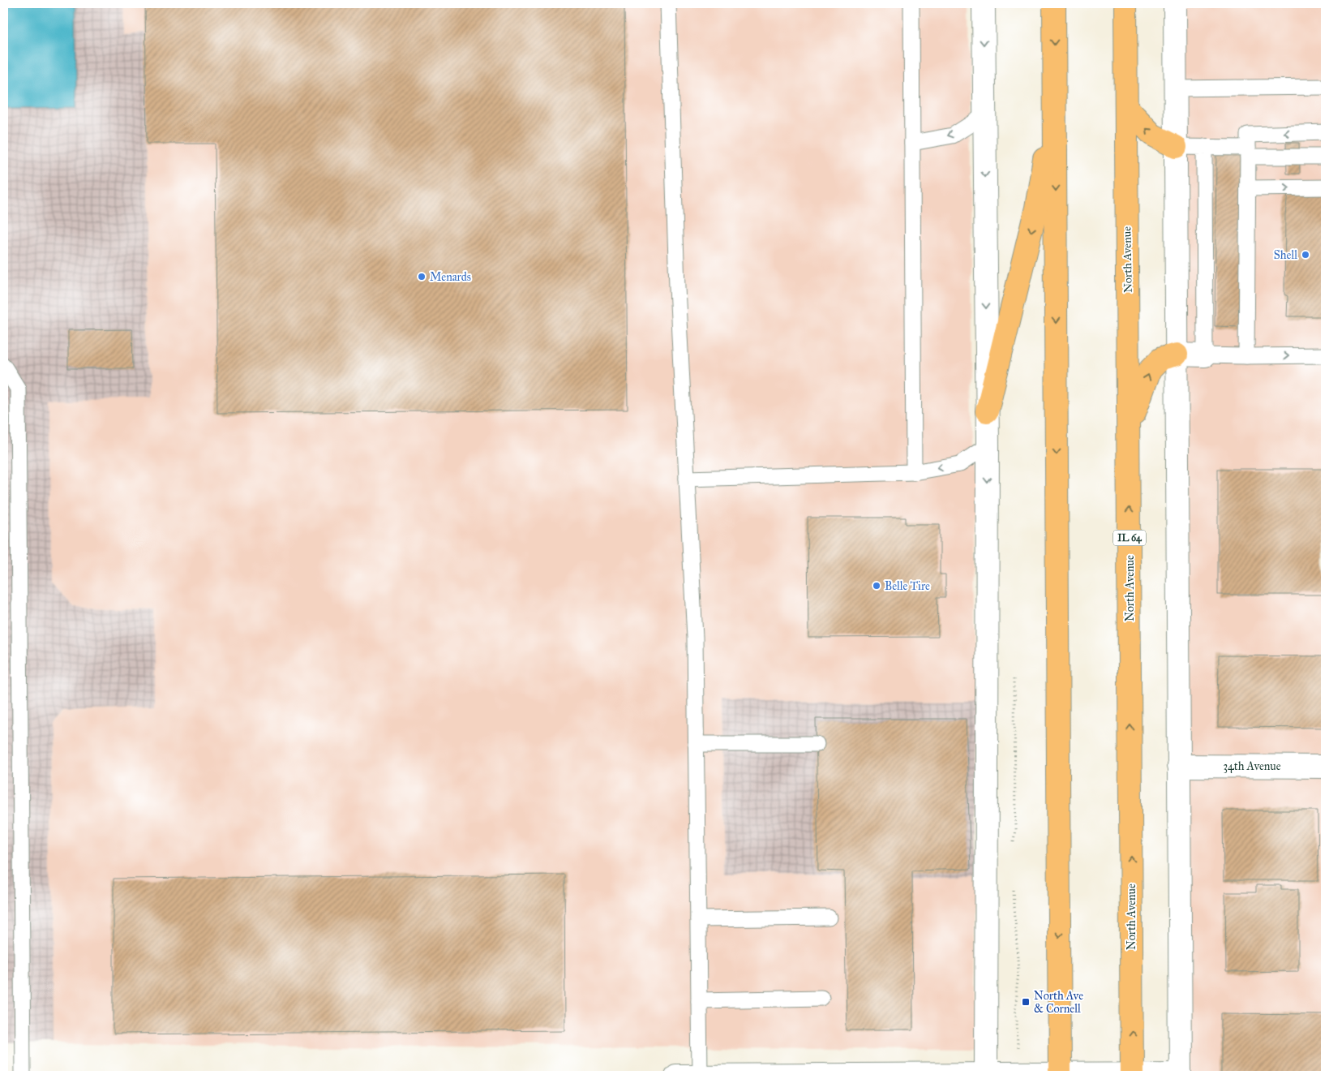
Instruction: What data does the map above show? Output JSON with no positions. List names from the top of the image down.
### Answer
{
  "streets": {
    "main road": ["North Avenue", "IL 64"],
    "street": ["34th Avenue"]
  },
  "places": {
    "other": ["Shell", "Menards", "Belle Tire"],
    "transit": ["North Ave & Cornell"]
  }
}
